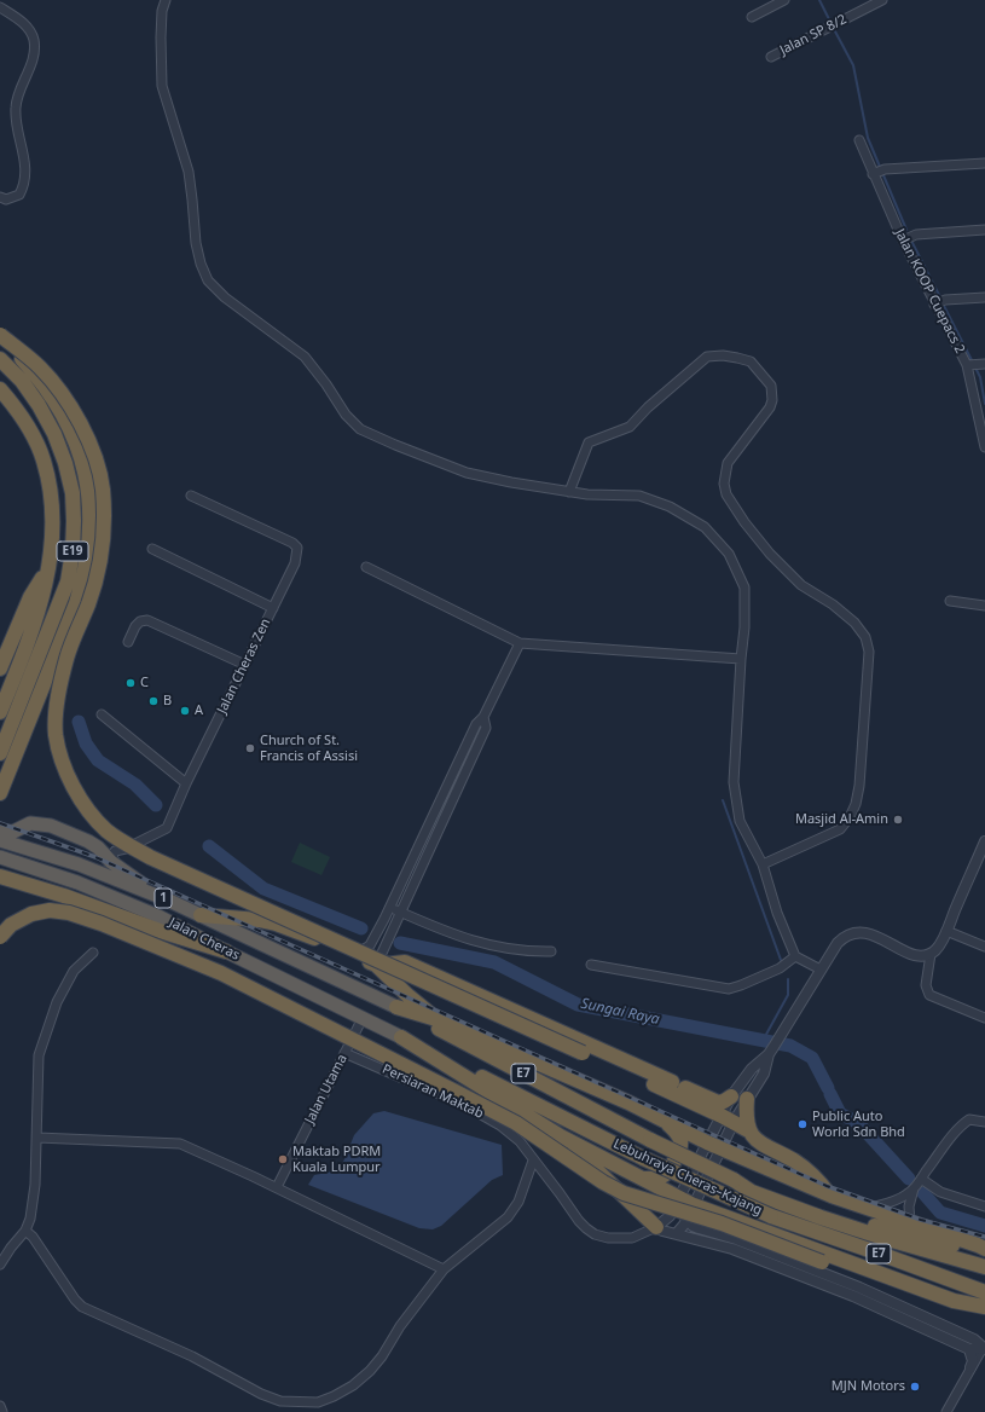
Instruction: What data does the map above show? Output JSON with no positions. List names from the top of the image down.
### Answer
{
  "streets": {
    "highway": [
      "E19",
      "1",
      "Jalan Cheras",
      "E7",
      "Lebuhraya Cheras–Kajang"
    ],
    "street": [
      "Jalan SP 8/2",
      "Jalan KOOP Cuepacs 2",
      "Jalan Cheras Zen",
      "Jalan Utama",
      "Persiaran Maktab"
    ]
  },
  "crossings": [
    ["Jalan Cheras", "Jalan Utama"],
    ["Jalan Cheras", "Lebuhraya Cheras–Kajang"],
    ["E7", "Lebuhraya Cheras–Kajang"],
    ["Jalan Utama", "Persiaran Maktab"]
  ],
  "water": ["Sungai Raya"],
  "places": [
    "C",
    "B",
    "A",
    "Church of St. Francis of Assisi",
    "Masjid Al-Amin",
    "Public Auto World Sdn Bhd",
    "Maktab PDRM Kuala Lumpur",
    "MJN Motors"
  ]
}
